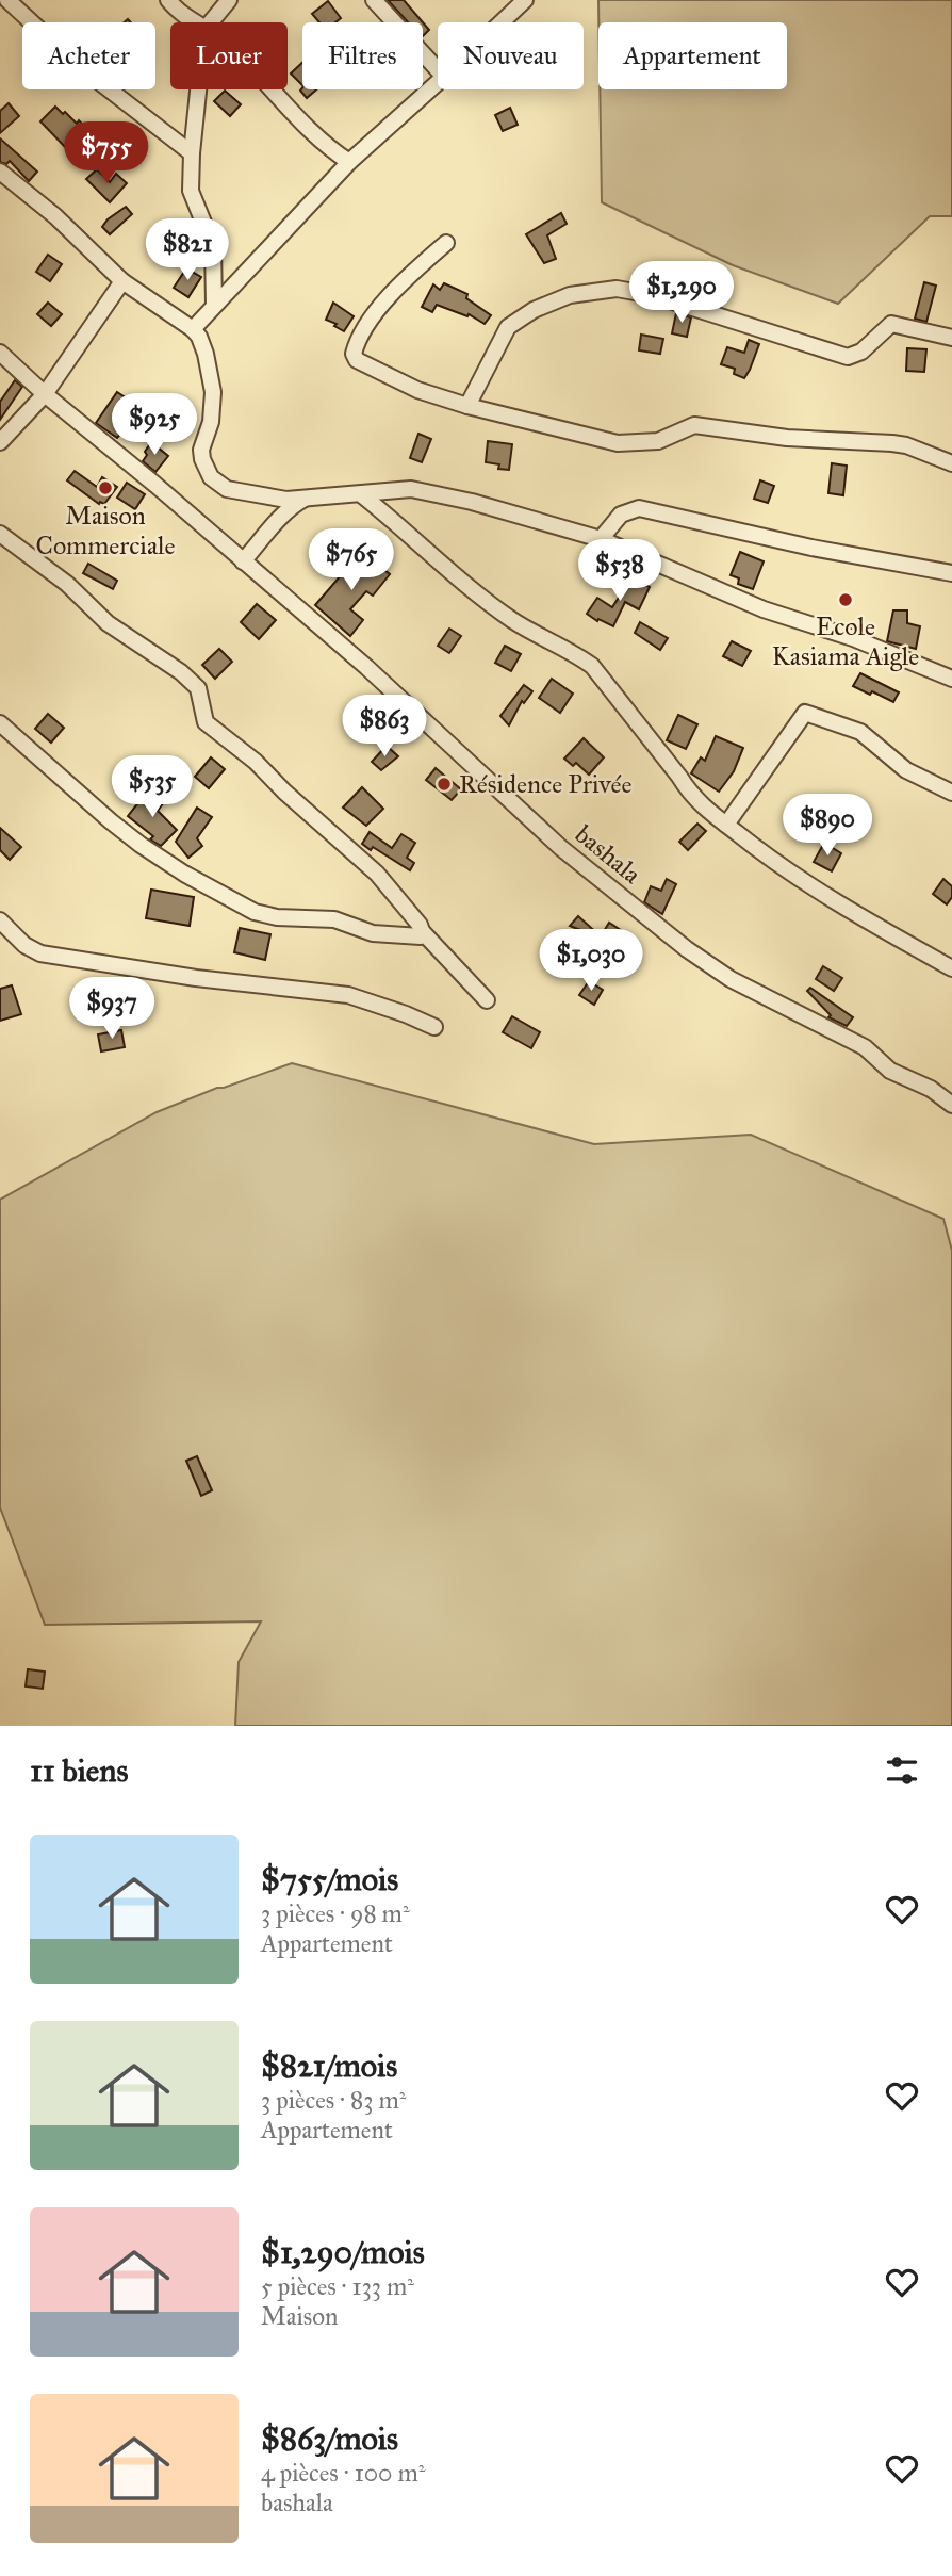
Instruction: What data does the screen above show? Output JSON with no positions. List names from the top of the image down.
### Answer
{
  "streets": {
    "street": ["bashala"]
  },
  "places": ["Maison Commerciale", "Ecole Kasiama Aigle", "Résidence Privée"],
  "page": {
    "chip": [
      "Acheter",
      "Louer",
      "Filtres",
      "Nouveau",
      "Appartement"
    ],
    "price": [
      "$755",
      "$821",
      "$1,290",
      "$925",
      "$765",
      "$538",
      "$863",
      "$535",
      "$890",
      "$1,030",
      "$937"
    ],
    "heading": "11 biens",
    "list": [
      {
        "name": "$755/mois",
        "note": "3 pièces · 98 m² · Appartement"
      },
      {
        "name": "$821/mois",
        "note": "3 pièces · 83 m² · Appartement"
      },
      {
        "name": "$1,290/mois",
        "note": "5 pièces · 133 m² · Maison"
      },
      {
        "name": "$863/mois",
        "note": "4 pièces · 100 m² · bashala"
      }
    ]
  }
}
